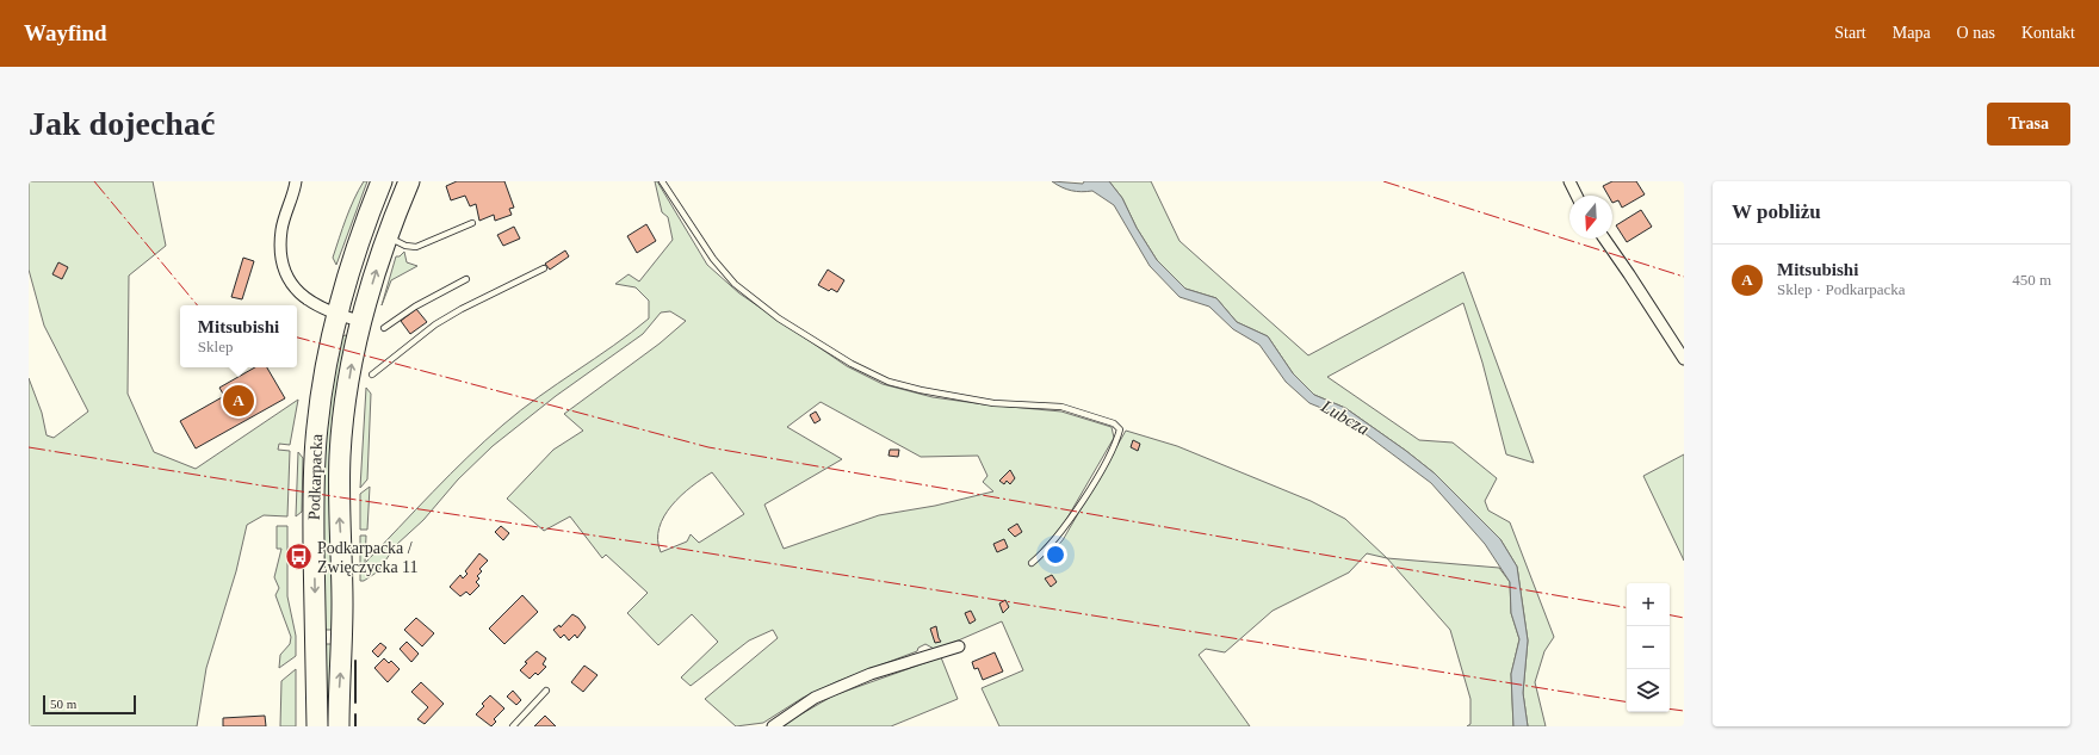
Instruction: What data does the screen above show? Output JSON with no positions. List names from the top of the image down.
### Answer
{
  "streets": {
    "highway": ["Podkarpacka"]
  },
  "water": ["Lubcza"],
  "places": {
    "bus stop": ["Podkarpacka / Zwięczycka 11"]
  },
  "scale_bar": "50 m",
  "north": "bottom",
  "page": {
    "header": "Wayfind",
    "nav": [
      "Start",
      "Mapa",
      "O nas",
      "Kontakt"
    ],
    "buttons": "Trasa",
    "title": "Jak dojechać",
    "heading": "W pobliżu",
    "list": [
      {
        "mark": "A",
        "name": "Mitsubishi",
        "note": "Sklep · Podkarpacka",
        "value": "450 m"
      }
    ],
    "popup": ["Mitsubishi", "Sklep"],
    "pins": "A",
    "map_buttons": ["+", "−"],
    "scale": "50 m"
  }
}
